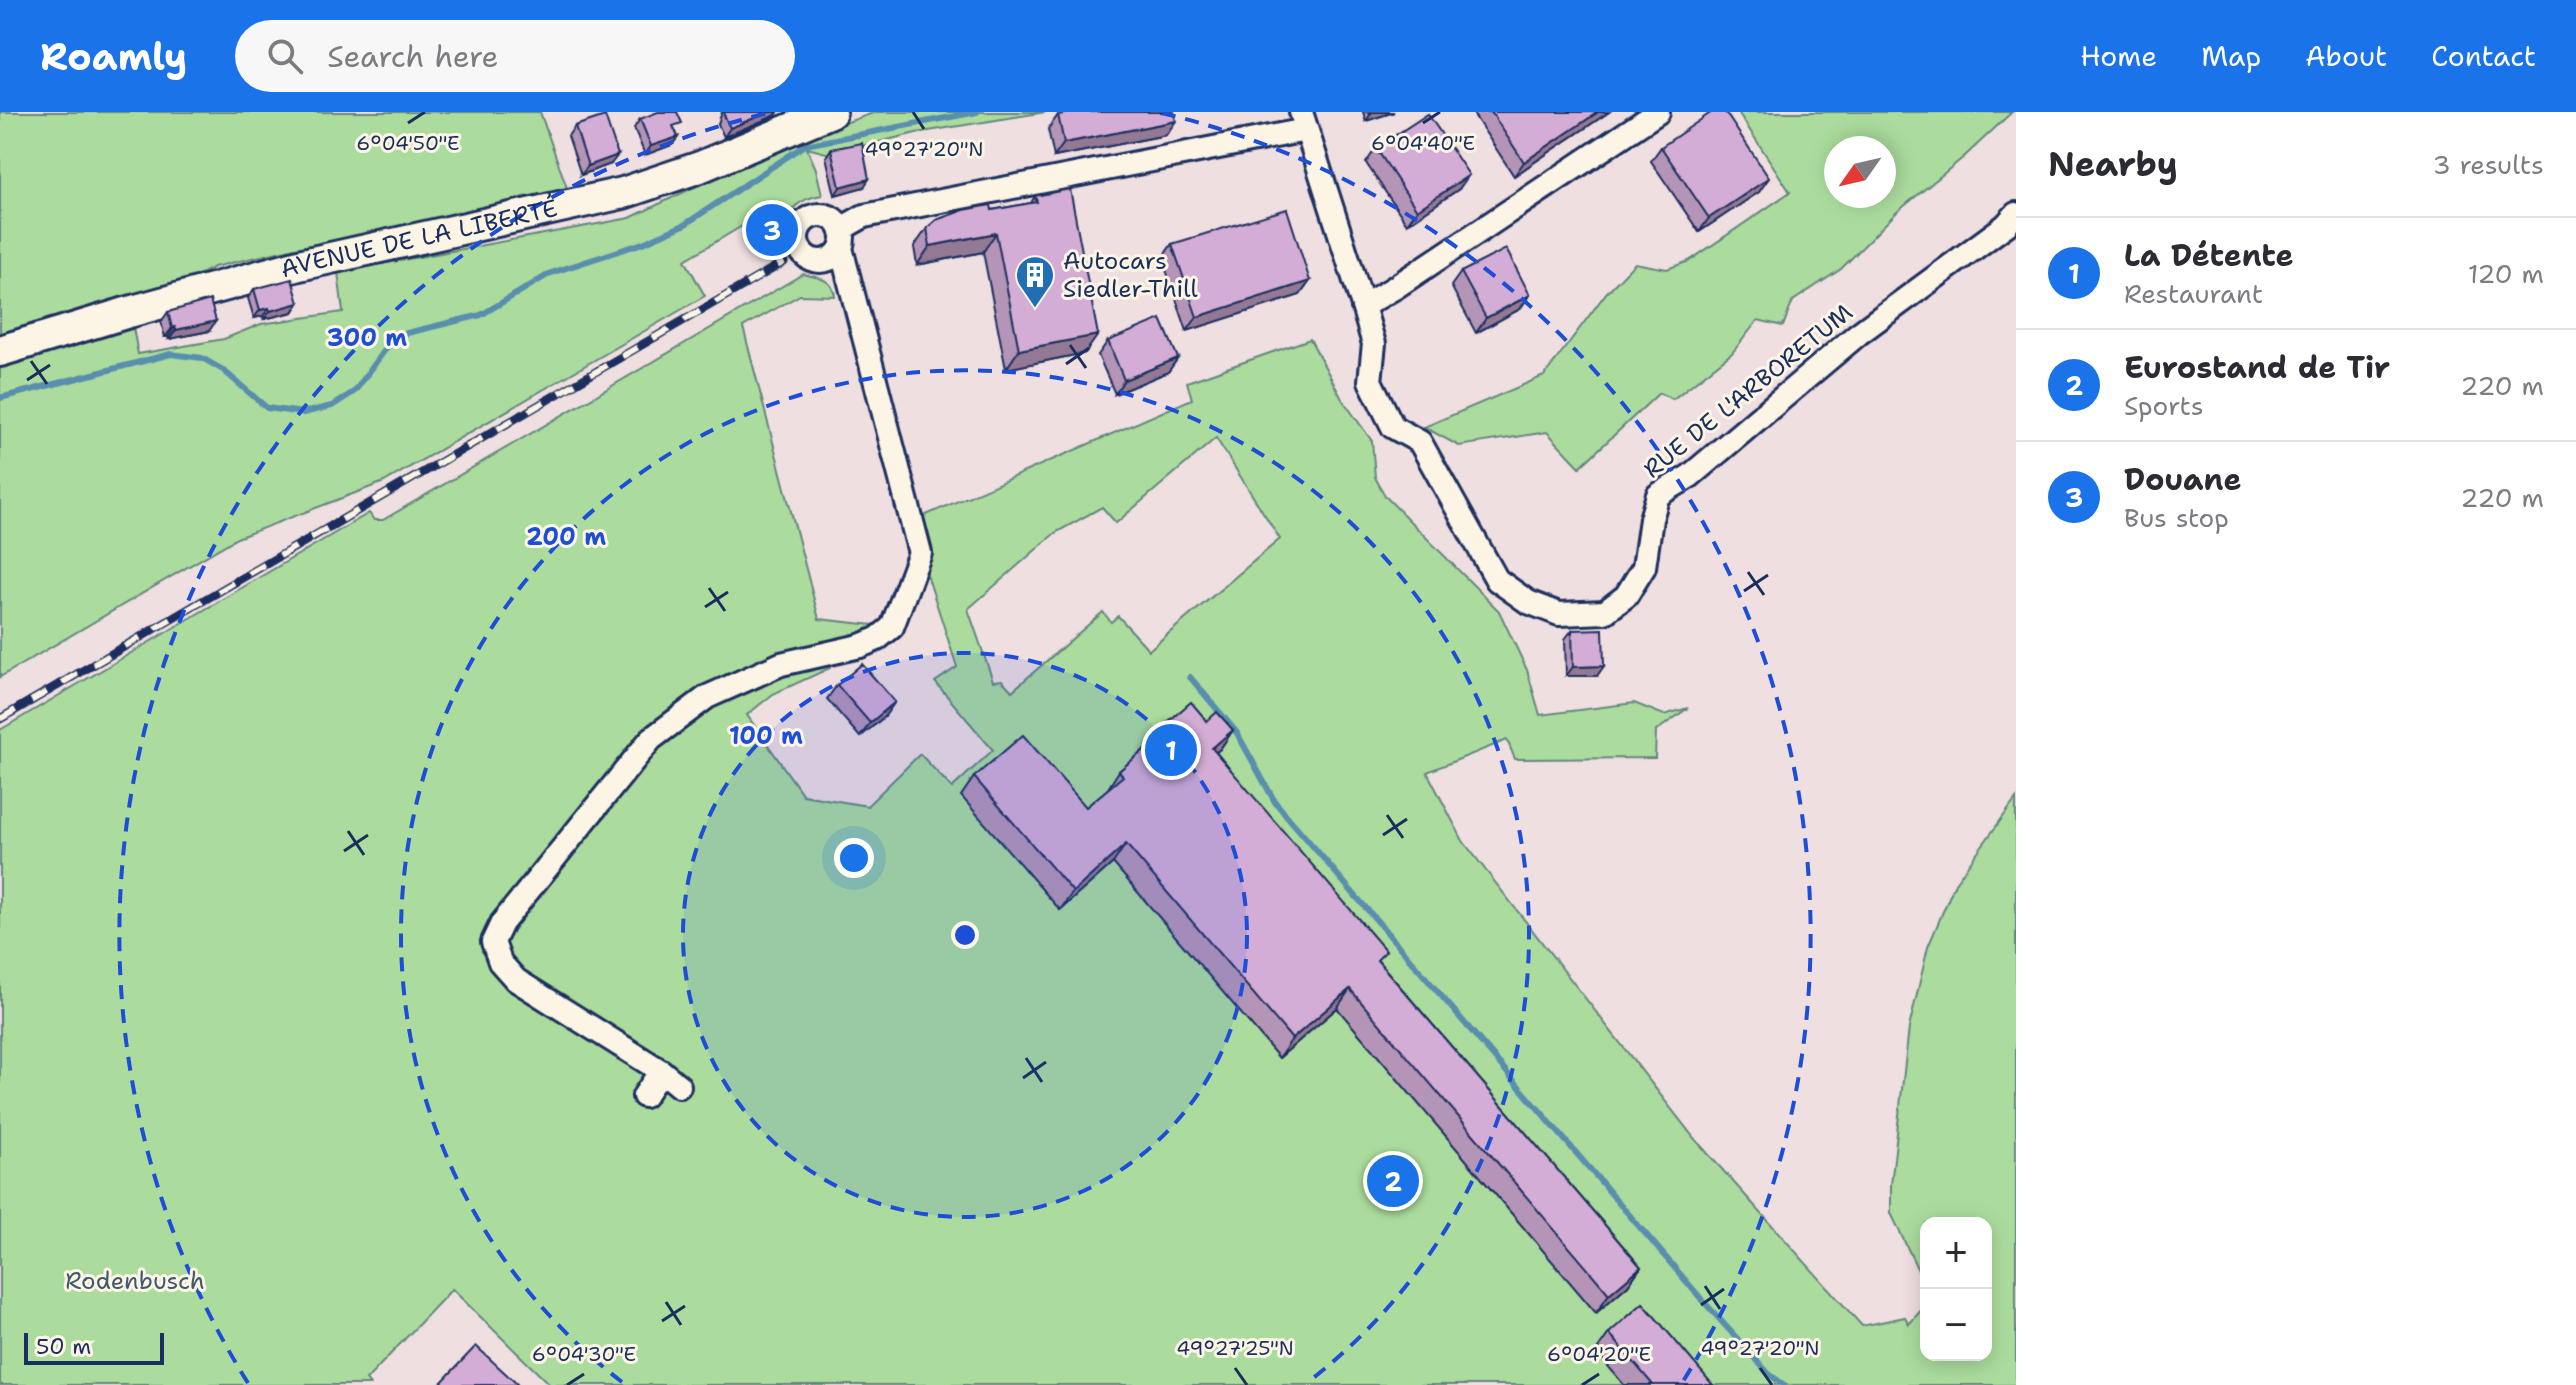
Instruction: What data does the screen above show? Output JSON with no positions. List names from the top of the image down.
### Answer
{
  "streets": {
    "main road": ["AVENUE DE LA LIBERTÉ"],
    "street": ["RUE DE L'ARBORETUM"]
  },
  "parks": ["Rodenbusch"],
  "places": {
    "building": ["Autocars Siedler-Thill"]
  },
  "scale_bar": "50 m",
  "north": "bottom left",
  "page": {
    "header": "Roamly",
    "search": "Search here",
    "nav": [
      "Home",
      "Map",
      "About",
      "Contact"
    ],
    "heading": ["Nearby", "3 results"],
    "pins": ["3", "1", "2"],
    "list": [
      {
        "mark": "1",
        "name": "La Détente",
        "note": "Restaurant",
        "value": "120 m"
      },
      {
        "mark": "2",
        "name": "Eurostand de Tir",
        "note": "Sports",
        "value": "220 m"
      },
      {
        "mark": "3",
        "name": "Douane",
        "note": "Bus stop",
        "value": "220 m"
      }
    ],
    "map_buttons": ["+", "−"],
    "scale": "50 m"
  },
  "coordinates": [
    "6°04'50\"E",
    "6°04'40\"E",
    "49°27'20\"N",
    "49°27'25\"N",
    "6°04'30\"E",
    "6°04'20\"E"
  ],
  "rings": ["300 m", "200 m", "100 m"]
}
